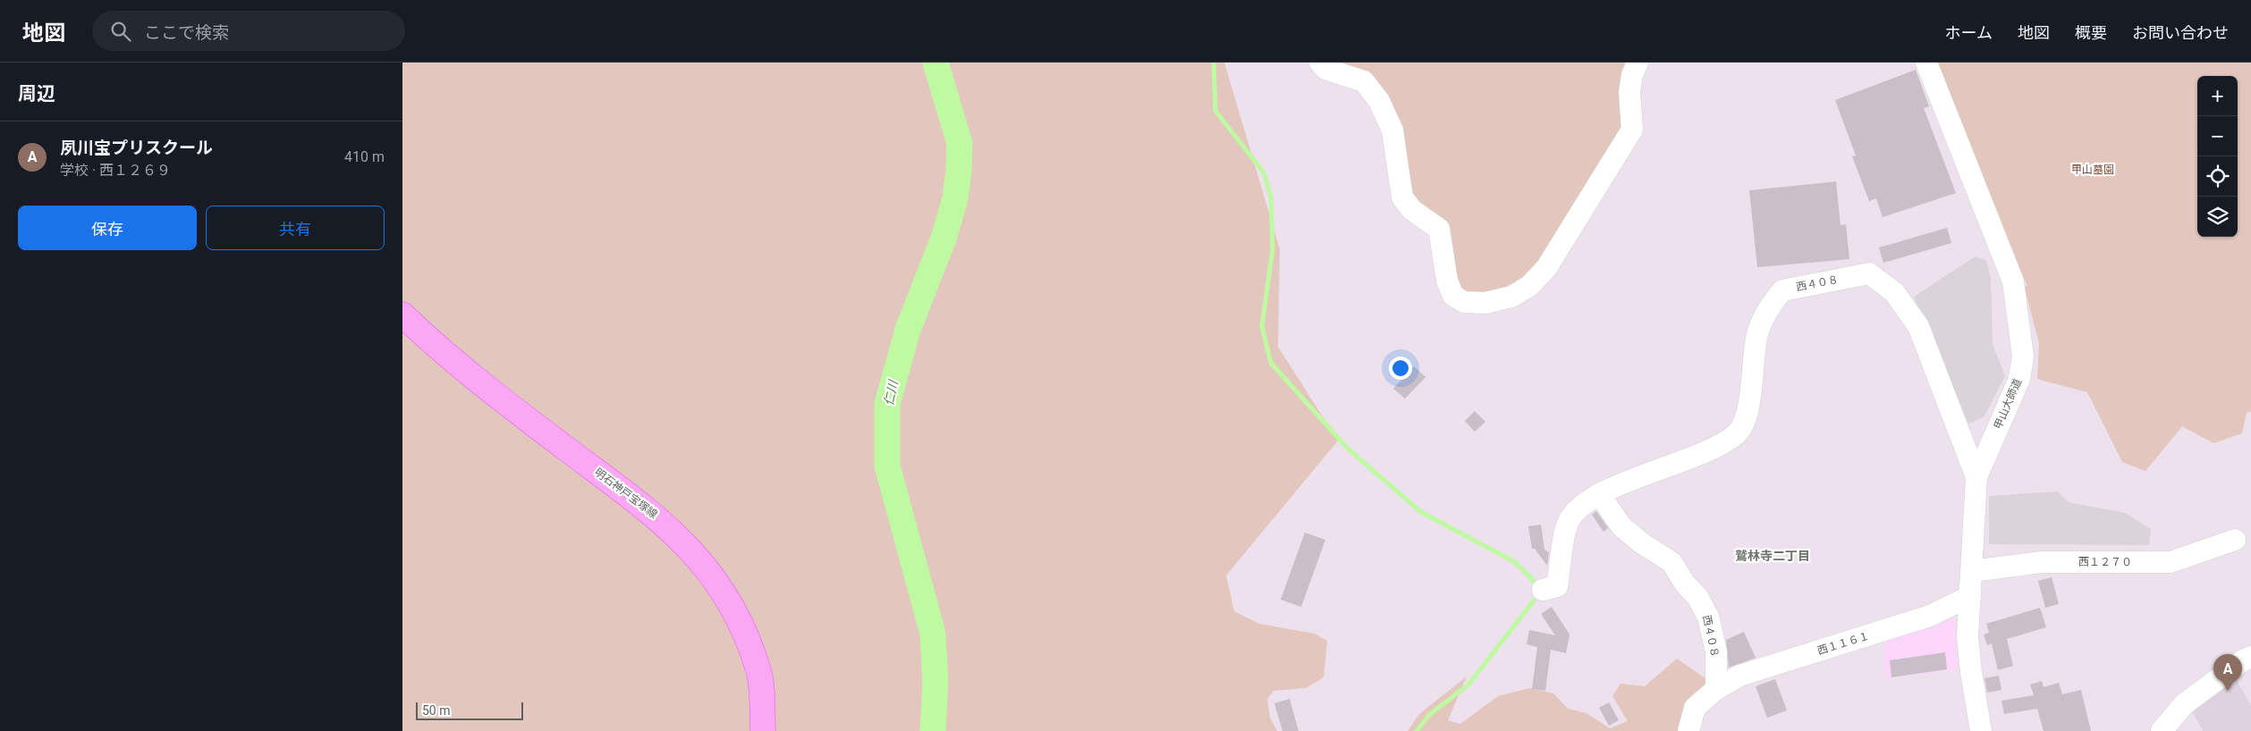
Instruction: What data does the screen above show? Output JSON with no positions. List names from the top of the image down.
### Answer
{
  "streets": {
    "main road": ["明石神戸宝塚線"],
    "street": [
      "西４０８",
      "甲山大師道",
      "西１２７０",
      "西１１６１"
    ]
  },
  "crossings": [
    ["西４０８", "甲山大師道"],
    ["西４０８", "西１１６１"],
    ["甲山大師道", "西１２７０"],
    ["甲山大師道", "西１１６１"]
  ],
  "districts": ["鷲林寺二丁目"],
  "water": ["仁川"],
  "parks": ["甲山墓園"],
  "scale_bar": "50 m",
  "page": {
    "header": "地図",
    "search": "ここで検索",
    "nav": [
      "ホーム",
      "地図",
      "概要",
      "お問い合わせ"
    ],
    "heading": "周辺",
    "map_buttons": ["+", "−"],
    "list": [
      {
        "mark": "A",
        "name": "夙川宝プリスクール",
        "note": "学校 · 西１２６９",
        "value": "410 m"
      }
    ],
    "buttons": ["保存", "共有"],
    "pins": "A",
    "scale": "50 m"
  }
}
